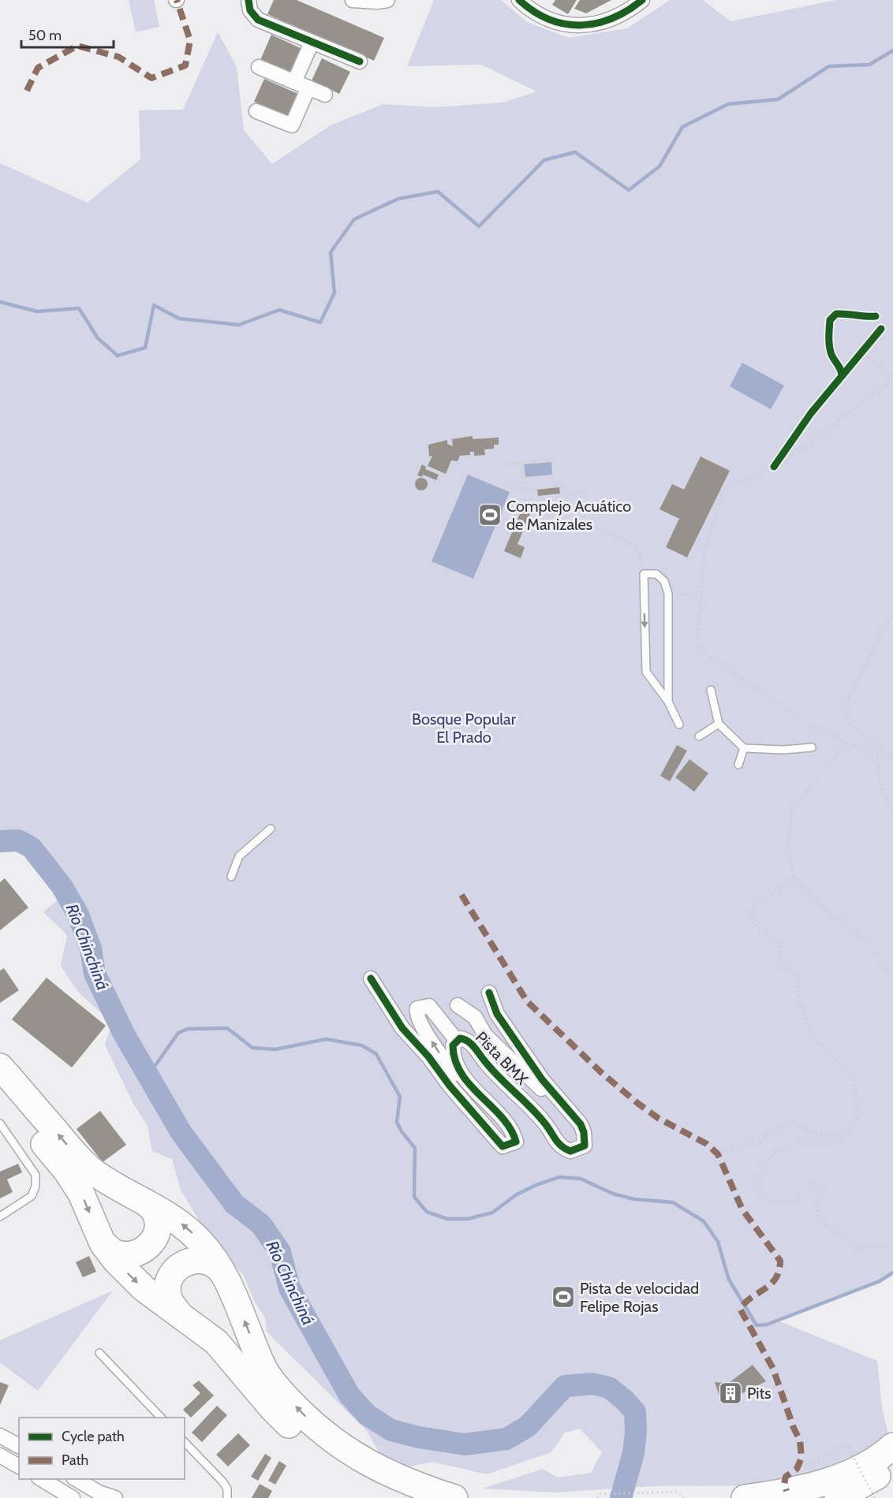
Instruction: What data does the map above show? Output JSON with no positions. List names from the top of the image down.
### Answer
{
  "streets": {
    "street": ["Pista BMX"]
  },
  "water": ["Río Chinchiná"],
  "parks": ["Bosque Popular El Prado"],
  "places": {
    "sports": ["Complejo Acuático de Manizales", "Pista de velocidad Felipe Rojas"],
    "building": ["Pits"]
  },
  "legend": ["Cycle path", "Path"],
  "scale_bar": "50 m"
}
